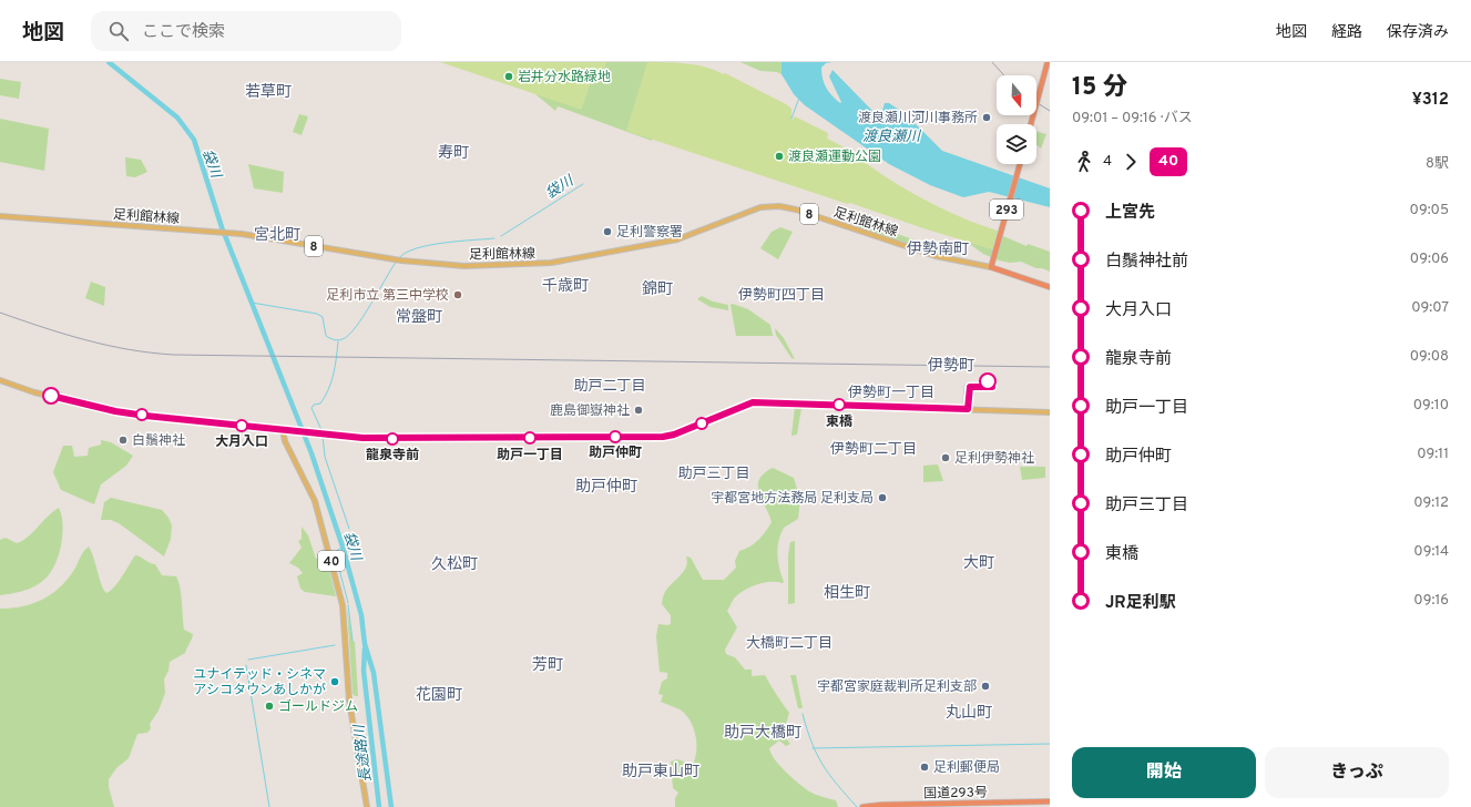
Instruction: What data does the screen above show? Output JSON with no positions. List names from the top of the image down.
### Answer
{
  "streets": {
    "highway": ["293", "国道293号"],
    "main road": ["8", "足利館林線", "40"]
  },
  "crossings": [
    ["293", "足利館林線"]
  ],
  "districts": [
    "若草町",
    "寿町",
    "宮北町",
    "伊勢南町",
    "千歳町",
    "錦町",
    "伊勢町四丁目",
    "常盤町",
    "伊勢町",
    "助戸二丁目",
    "伊勢町一丁目",
    "伊勢町二丁目",
    "助戸三丁目",
    "助戸仲町",
    "大町",
    "久松町",
    "相生町",
    "大橋町二丁目",
    "芳町",
    "花園町",
    "丸山町",
    "助戸大橋町",
    "助戸東山町"
  ],
  "water": ["渡良瀬川", "袋川", "長途路川"],
  "places": [
    "岩井分水路緑地",
    "渡良瀬川河川事務所",
    "渡良瀬運動公園",
    "足利警察署",
    "足利市立 第三中学校",
    "東橋",
    "鹿島御嶽神社",
    "大月入口",
    "助戸仲町",
    "助戸一丁目",
    "龍泉寺前",
    "白鬚神社",
    "足利伊勢神社",
    "宇都宮地方法務局 足利支局",
    "ユナイテッド・シネマ アシコタウンあしかが",
    "宇都宮家庭裁判所足利支部",
    "ゴールドジム",
    "足利郵便局"
  ],
  "lines": ["bus line 40"],
  "north": "bottom",
  "page": {
    "header": "地図",
    "search": "ここで検索",
    "nav": ["地図", "経路", "保存済み"],
    "heading": ["15 分", "09:01 – 09:16 · バス", "¥312"],
    "legs": ["4", "40", "8駅"],
    "list": [
      {
        "name": "上宮先",
        "value": "09:05"
      },
      {
        "name": "白鬚神社前",
        "value": "09:06"
      },
      {
        "name": "大月入口",
        "value": "09:07"
      },
      {
        "name": "龍泉寺前",
        "value": "09:08"
      },
      {
        "name": "助戸一丁目",
        "value": "09:10"
      },
      {
        "name": "助戸仲町",
        "value": "09:11"
      },
      {
        "name": "助戸三丁目",
        "value": "09:12"
      },
      {
        "name": "東橋",
        "value": "09:14"
      },
      {
        "name": "JR足利駅",
        "value": "09:16"
      }
    ],
    "buttons": ["開始", "きっぷ"]
  }
}
